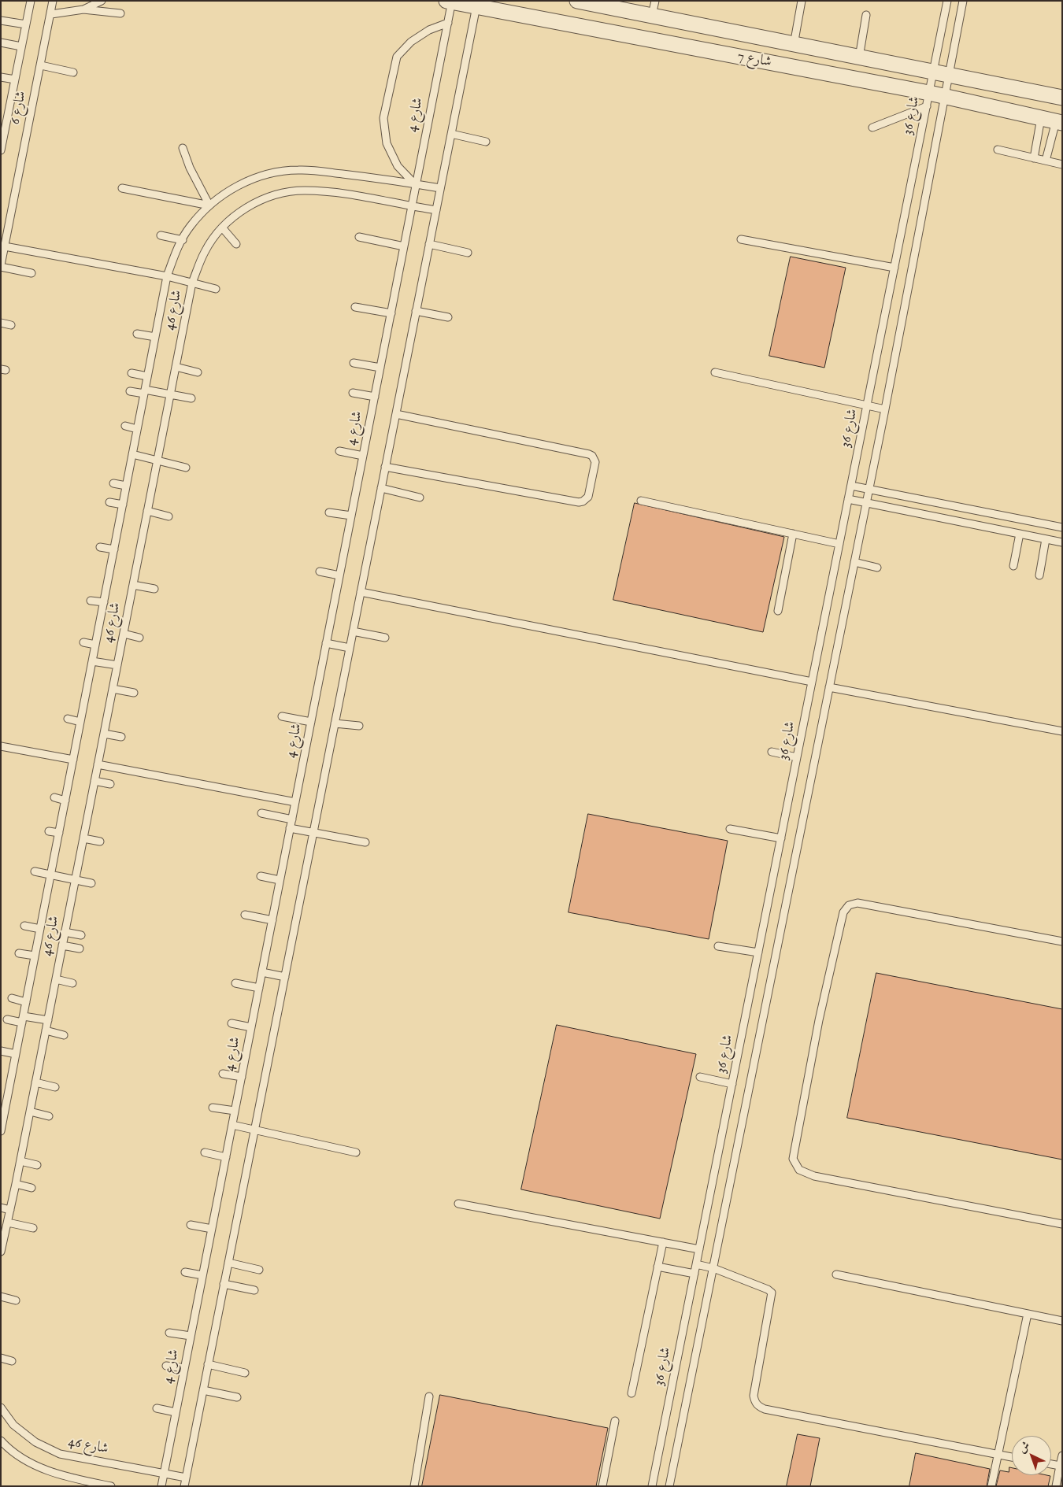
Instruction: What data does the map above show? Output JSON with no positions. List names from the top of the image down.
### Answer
{
  "streets": {
    "street": ["شارع 7"],
    "lane": [
      "شارع 6",
      "شارع 4",
      "شارع 36",
      "شارع 46"
    ]
  },
  "crossings": [
    ["شارع 7", "شارع 4"],
    ["شارع 7", "شارع 36"],
    ["شارع 4", "شارع 46"]
  ],
  "north": "top left"
}
